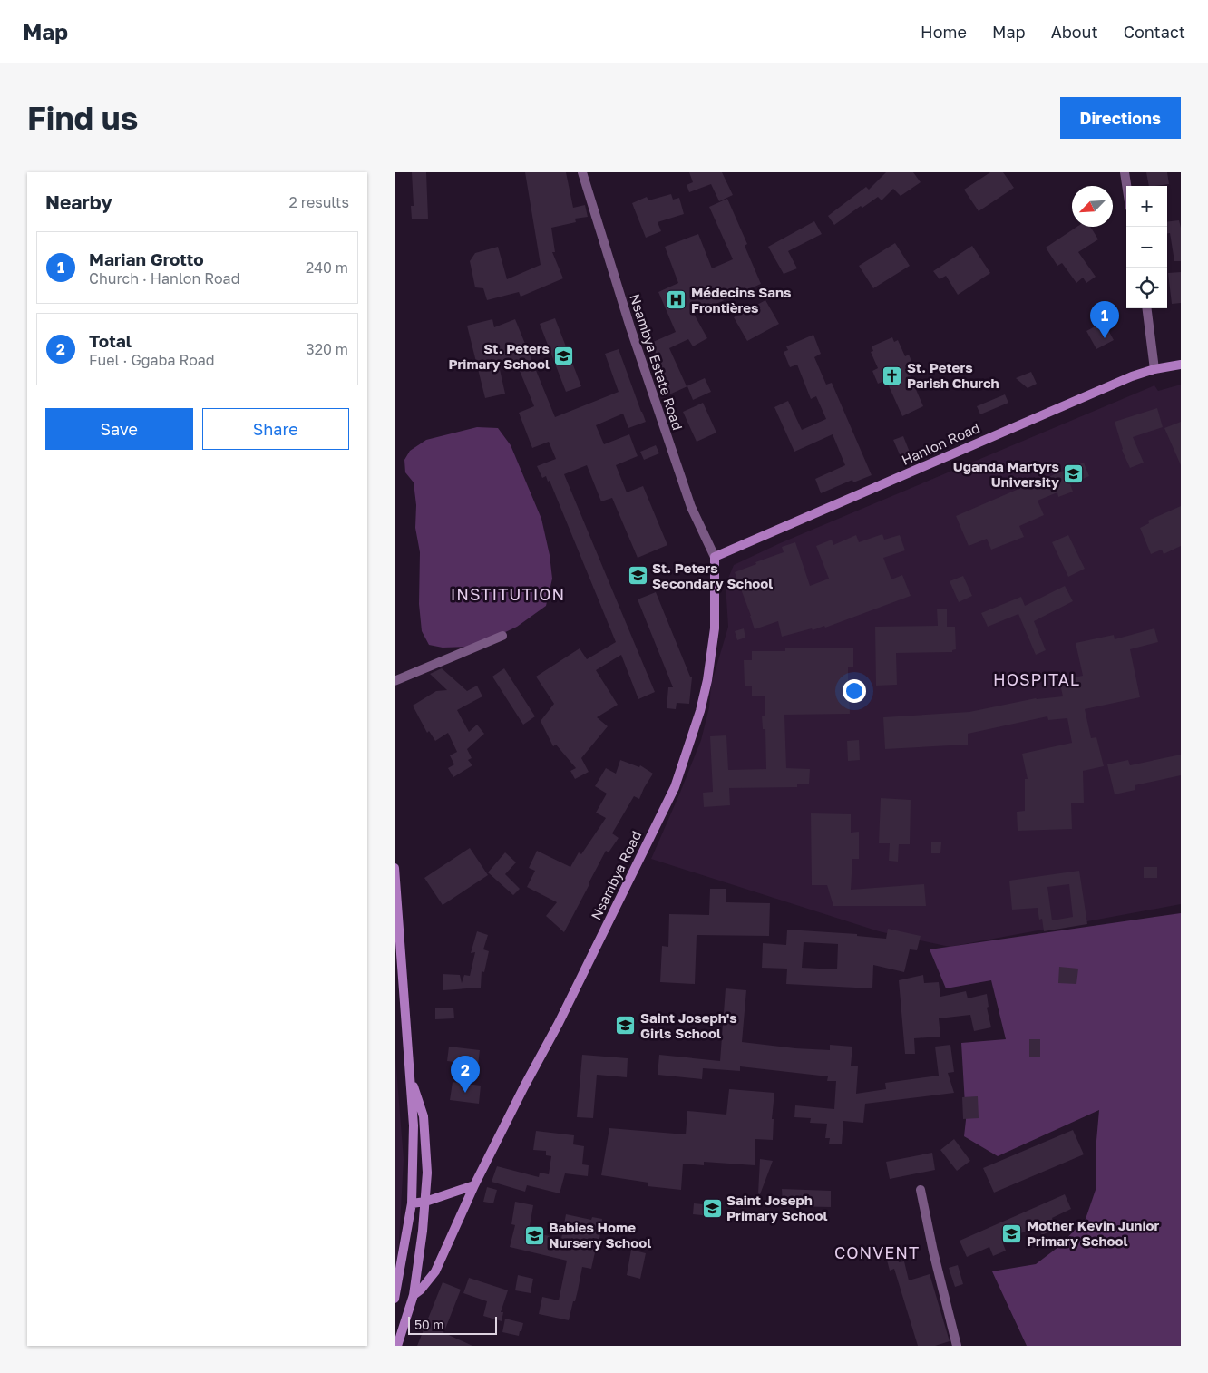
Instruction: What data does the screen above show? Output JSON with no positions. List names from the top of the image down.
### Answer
{
  "streets": {
    "main road": ["Hanlon Road", "Nsambya Road"],
    "street": ["Nsambya Estate Road"]
  },
  "crossings": [
    ["Nsambya Estate Road", "Hanlon Road"],
    ["Nsambya Estate Road", "Nsambya Road"],
    ["Hanlon Road", "Nsambya Road"]
  ],
  "districts": ["INSTITUTION", "HOSPITAL", "CONVENT"],
  "places": {
    "hospital": ["Médecins Sans Frontières"],
    "school or university": [
      "St. Peters Primary School",
      "Uganda Martyrs University",
      "St. Peters Secondary School",
      "Saint Joseph's Girls School",
      "Saint Joseph Primary School",
      "Mother Kevin Junior Primary School",
      "Babies Home Nursery School"
    ],
    "church": ["St. Peters Parish Church"]
  },
  "scale_bar": "50 m",
  "north": "bottom left",
  "page": {
    "header": "Map",
    "nav": [
      "Home",
      "Map",
      "About",
      "Contact"
    ],
    "buttons": [
      "Directions",
      ["Save", "Share"]
    ],
    "title": "Find us",
    "heading": ["Nearby", "2 results"],
    "map_buttons": ["+", "−"],
    "list": [
      {
        "mark": "1",
        "name": "Marian Grotto",
        "note": "Church · Hanlon Road",
        "value": "240 m"
      },
      {
        "mark": "2",
        "name": "Total",
        "note": "Fuel · Ggaba Road",
        "value": "320 m"
      }
    ],
    "pins": ["1", "2"],
    "scale": "50 m"
  }
}
